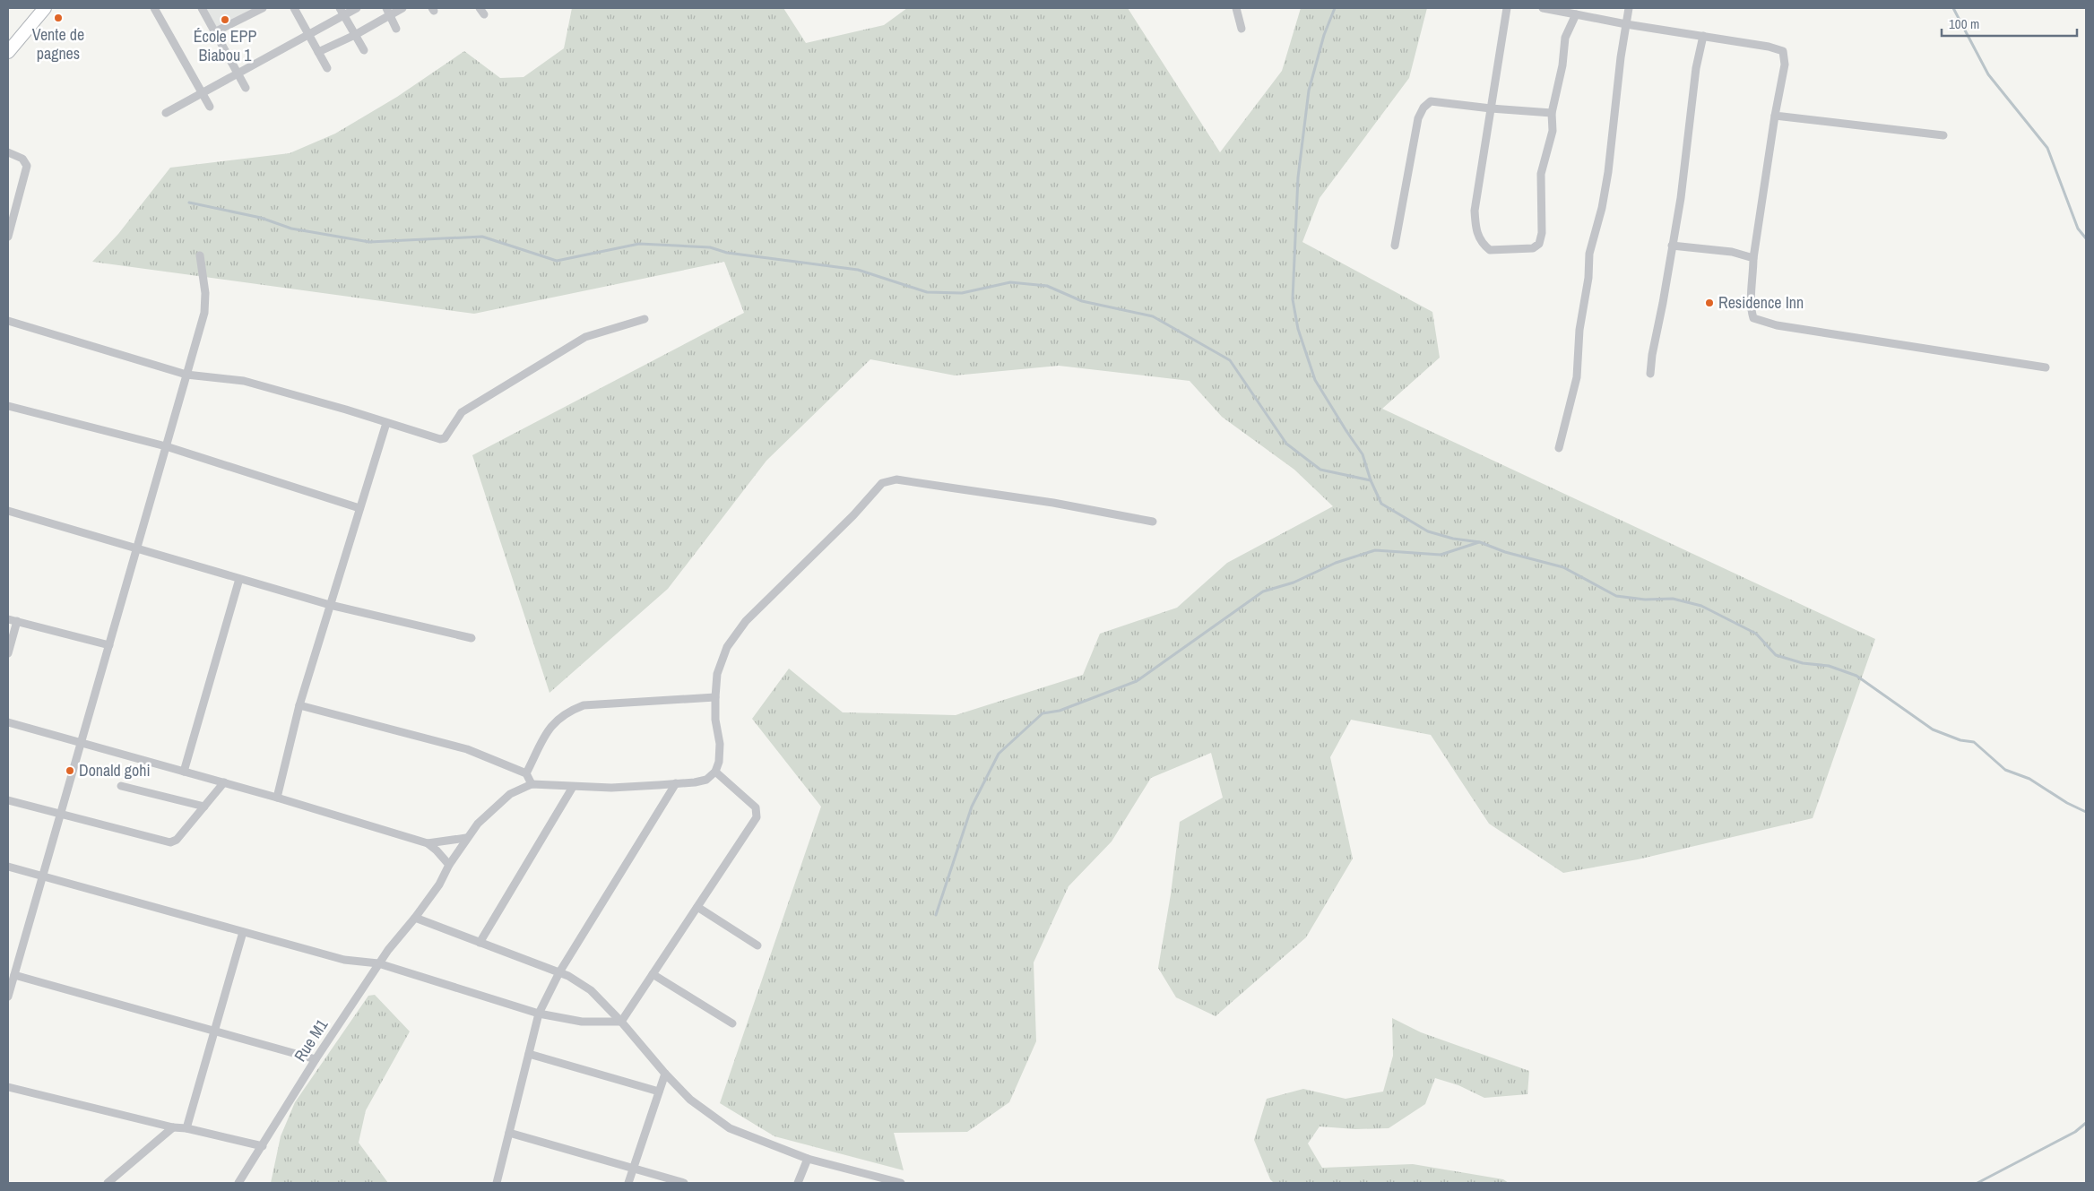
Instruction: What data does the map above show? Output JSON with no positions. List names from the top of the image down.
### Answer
{
  "streets": {
    "street": ["Rue M1"]
  },
  "places": [
    "Vente de pagnes",
    "École EPP Biabou 1",
    "Residence Inn",
    "Donald gohi"
  ],
  "scale_bar": "100 m"
}
